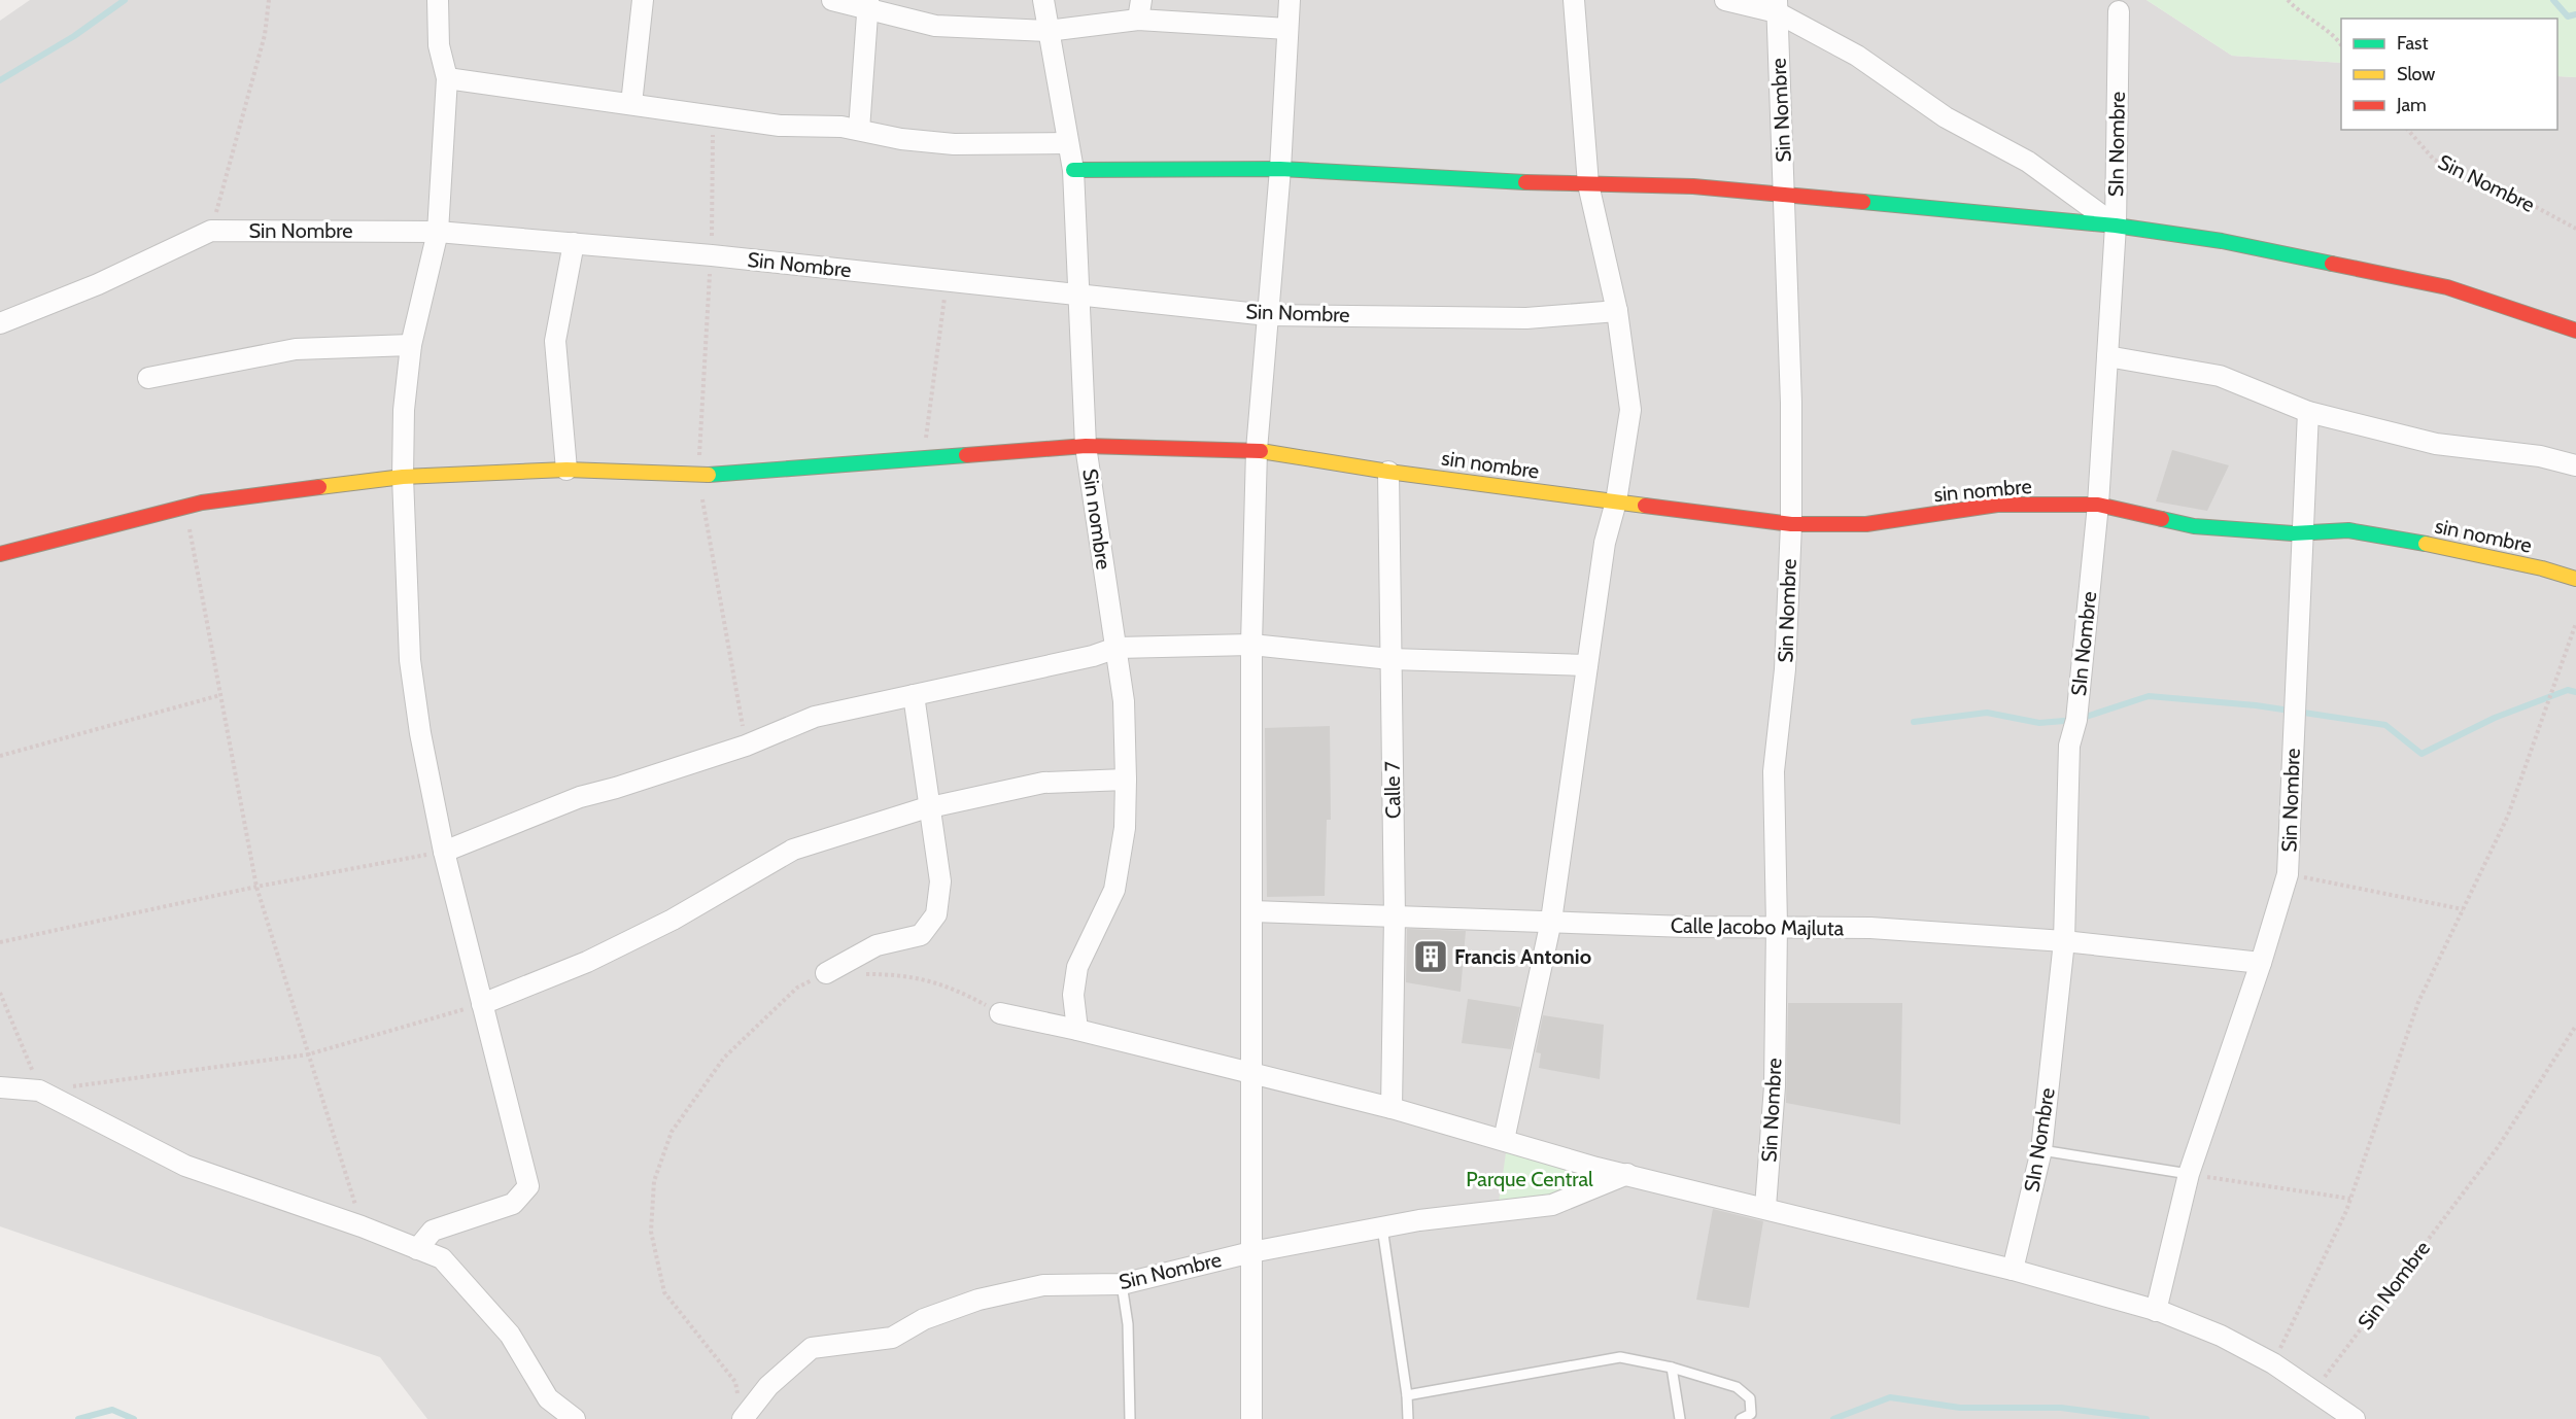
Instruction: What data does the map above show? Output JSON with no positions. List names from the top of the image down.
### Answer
{
  "streets": {
    "street": [
      "Sin Nombre",
      "SIn Nombre",
      "sin nombre",
      "Sin nombre",
      "Calle 7",
      "Calle Jacobo Majluta"
    ]
  },
  "crossings": [
    ["Sin Nombre", "SIn Nombre"],
    ["Sin Nombre", "sin nombre"],
    ["Sin Nombre", "Sin nombre"],
    ["Sin Nombre", "Calle Jacobo Majluta"],
    ["SIn Nombre", "sin nombre"],
    ["SIn Nombre", "Calle Jacobo Majluta"],
    ["sin nombre", "Sin nombre"],
    ["sin nombre", "Calle 7"],
    ["Calle 7", "Calle Jacobo Majluta"]
  ],
  "parks": ["Parque Central"],
  "places": {
    "building": ["Francis Antonio"]
  },
  "legend": ["Fast", "Slow", "Jam"]
}
